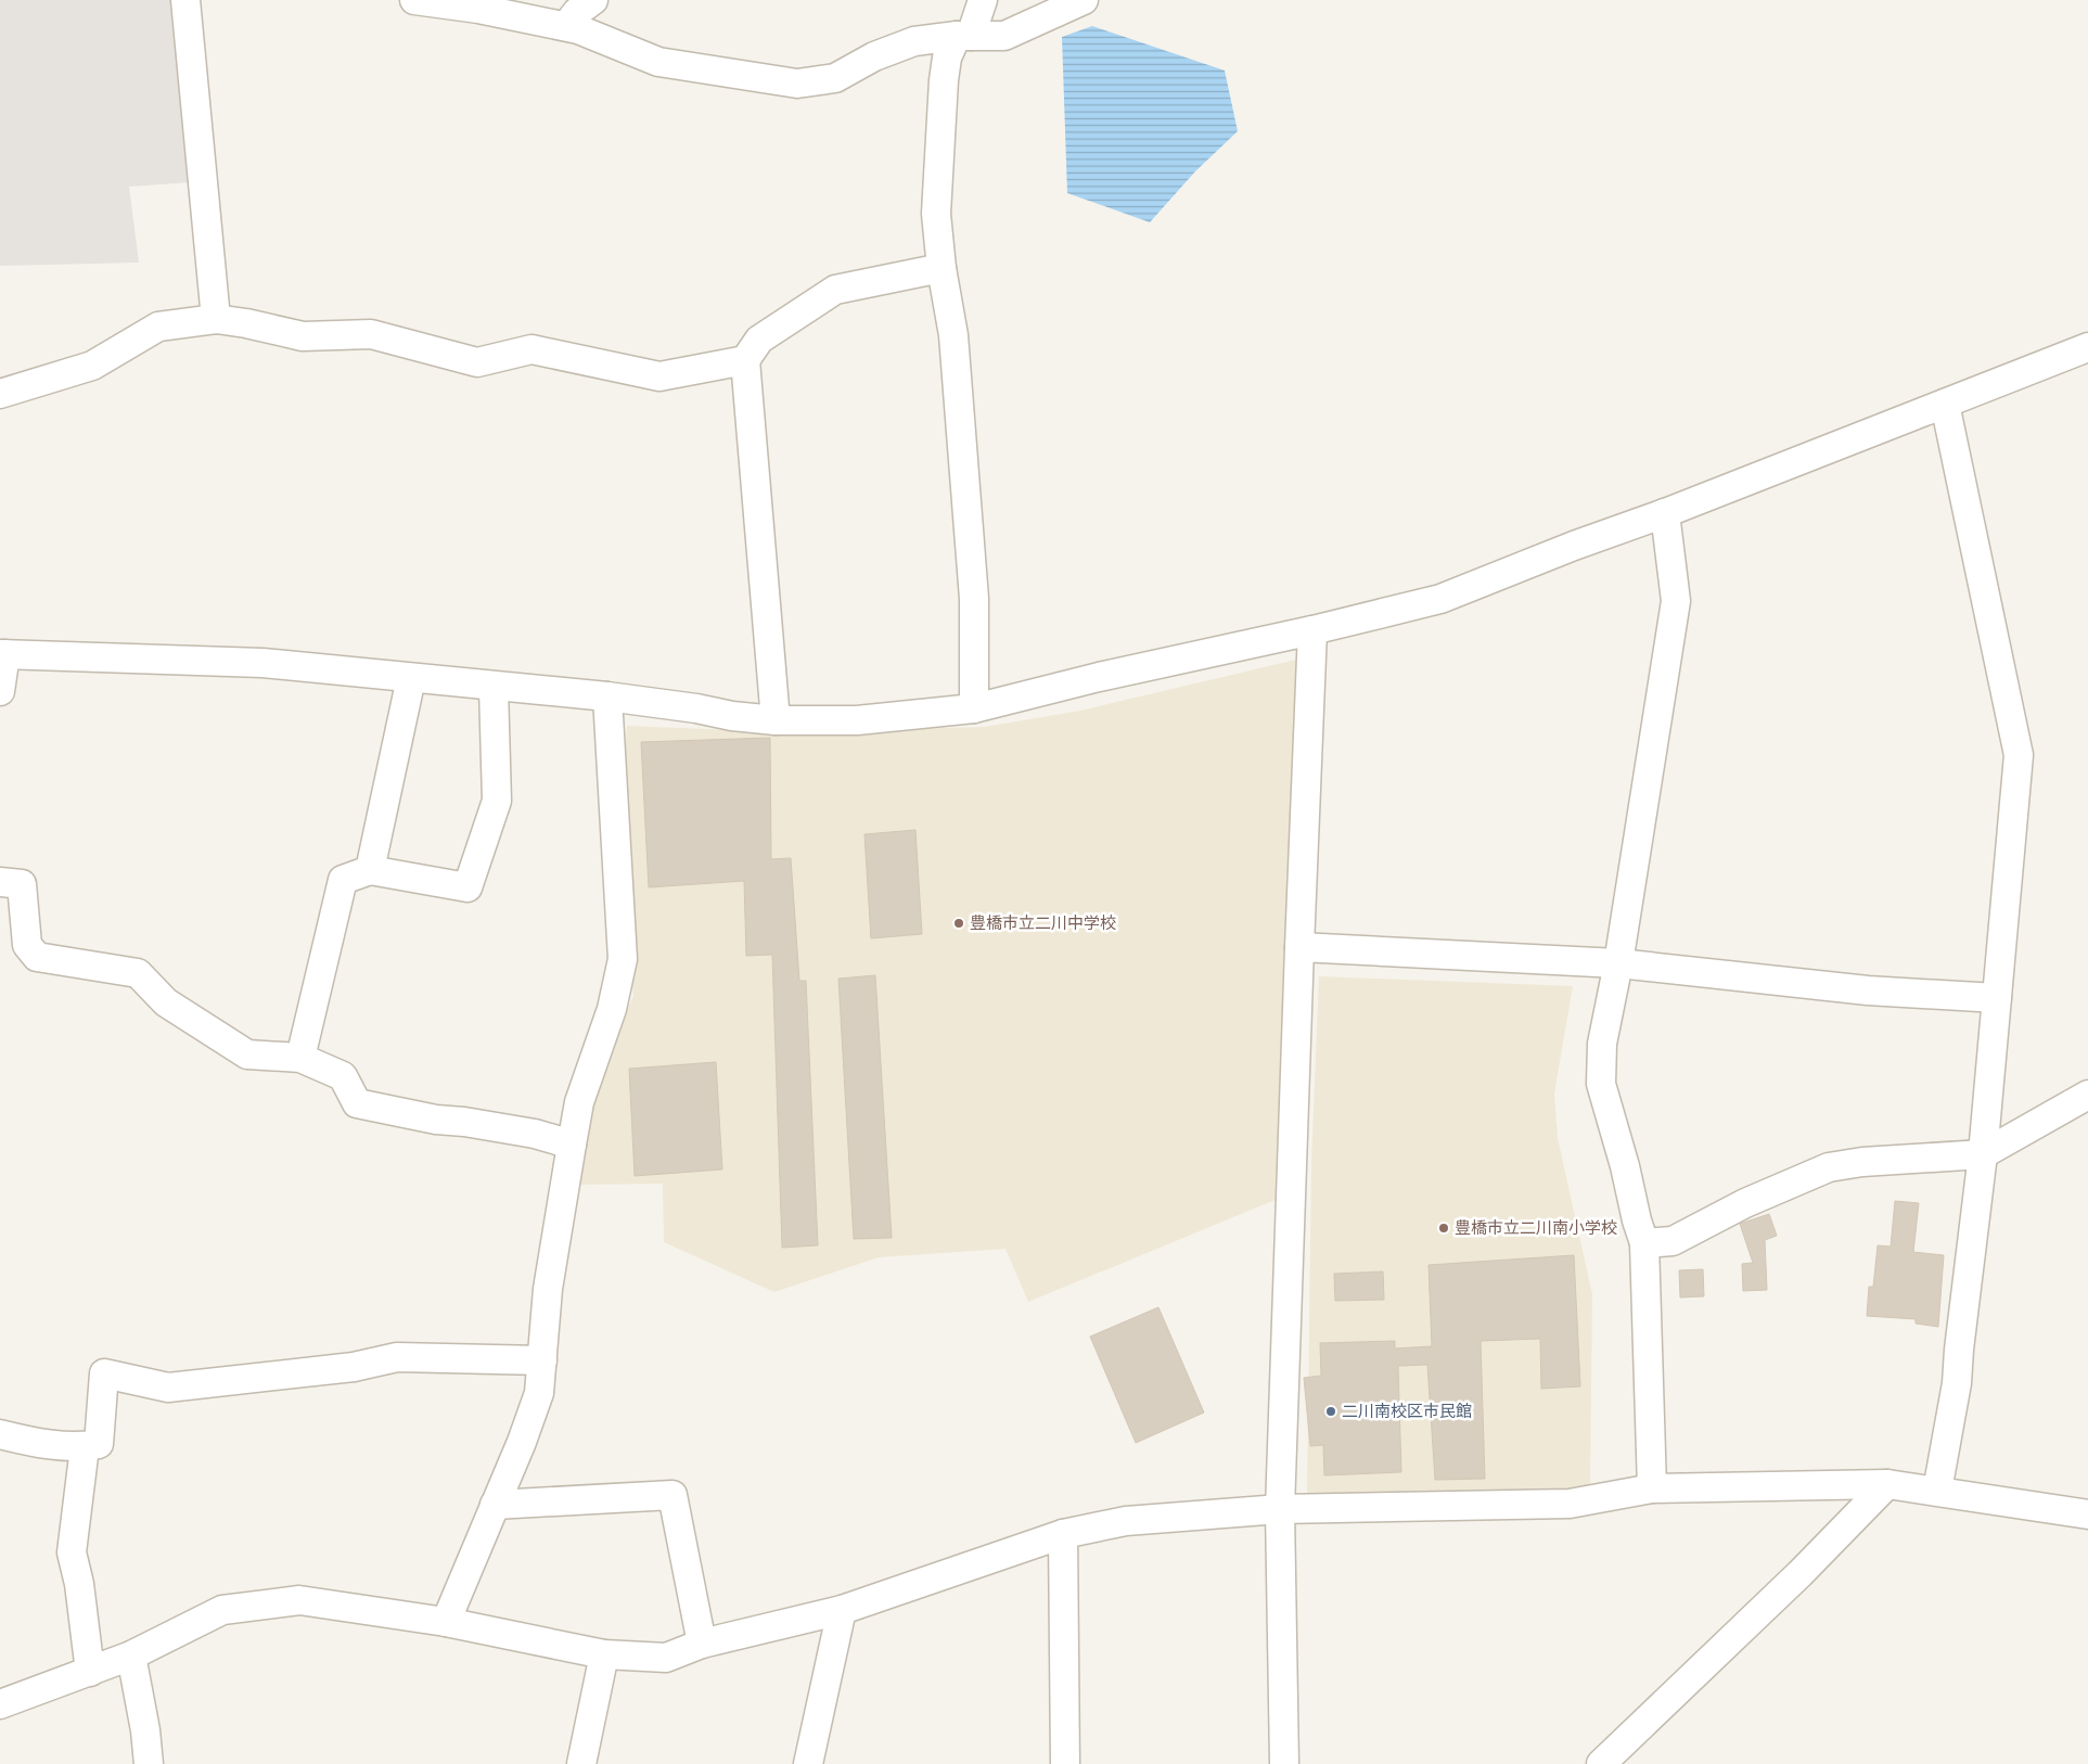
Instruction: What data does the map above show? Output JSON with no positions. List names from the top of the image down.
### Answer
{
  "places": ["豊橋市立二川中学校", "豊橋市立二川南小学校", "二川南校区市民館"]
}
